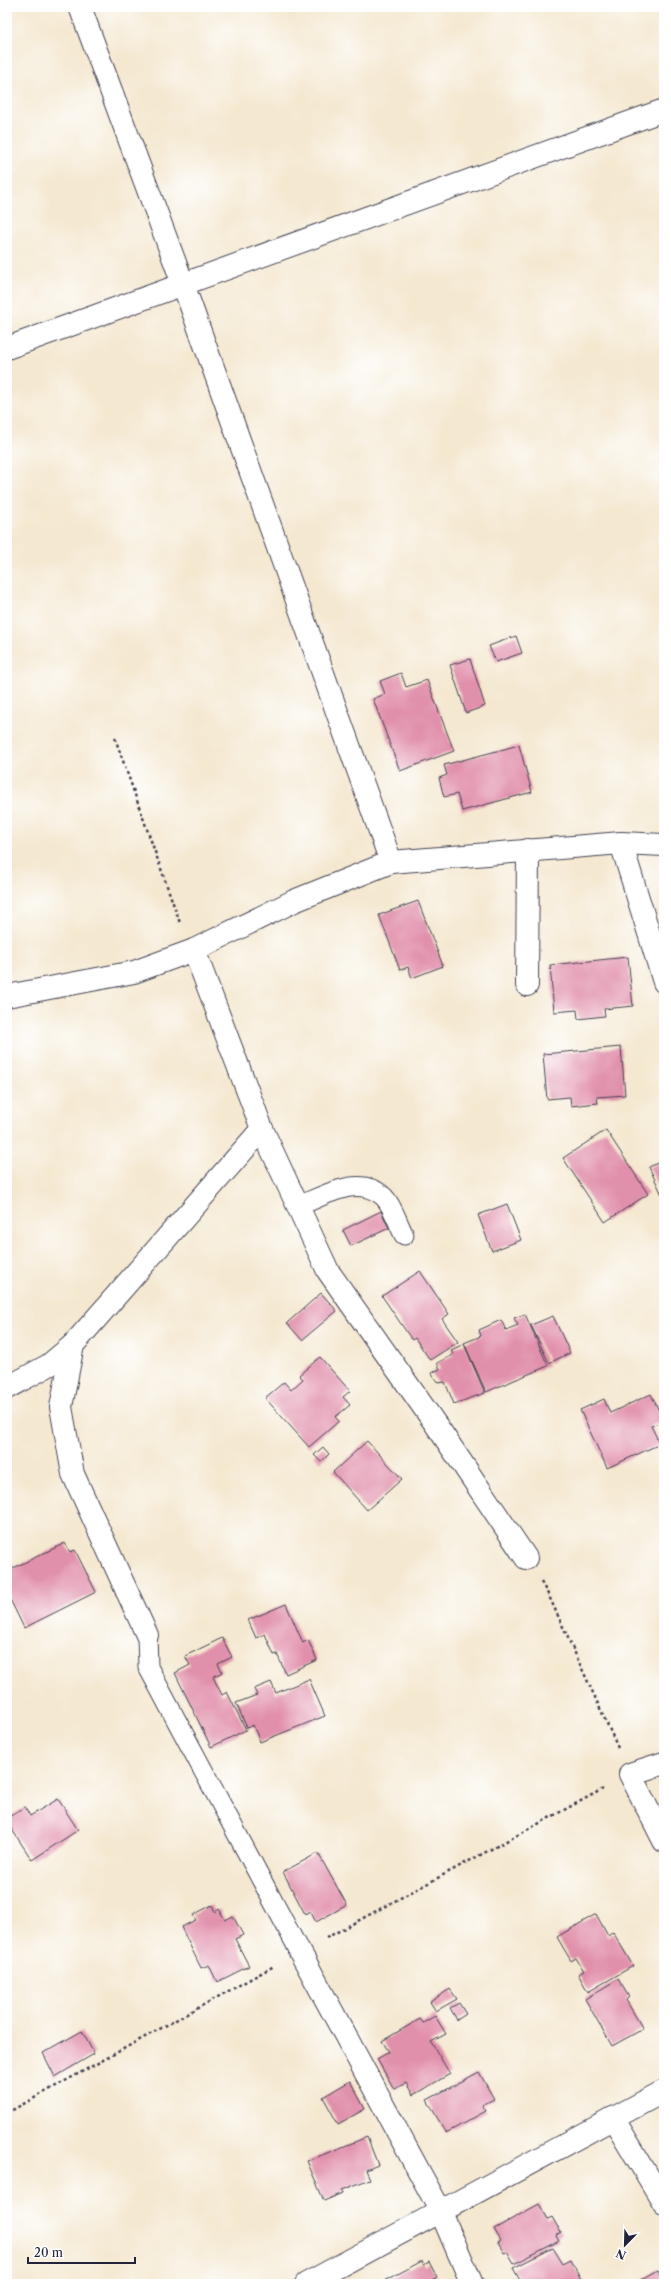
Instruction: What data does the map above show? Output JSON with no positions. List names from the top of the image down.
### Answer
{
  "scale_bar": "20 m",
  "north": "bottom left"
}
